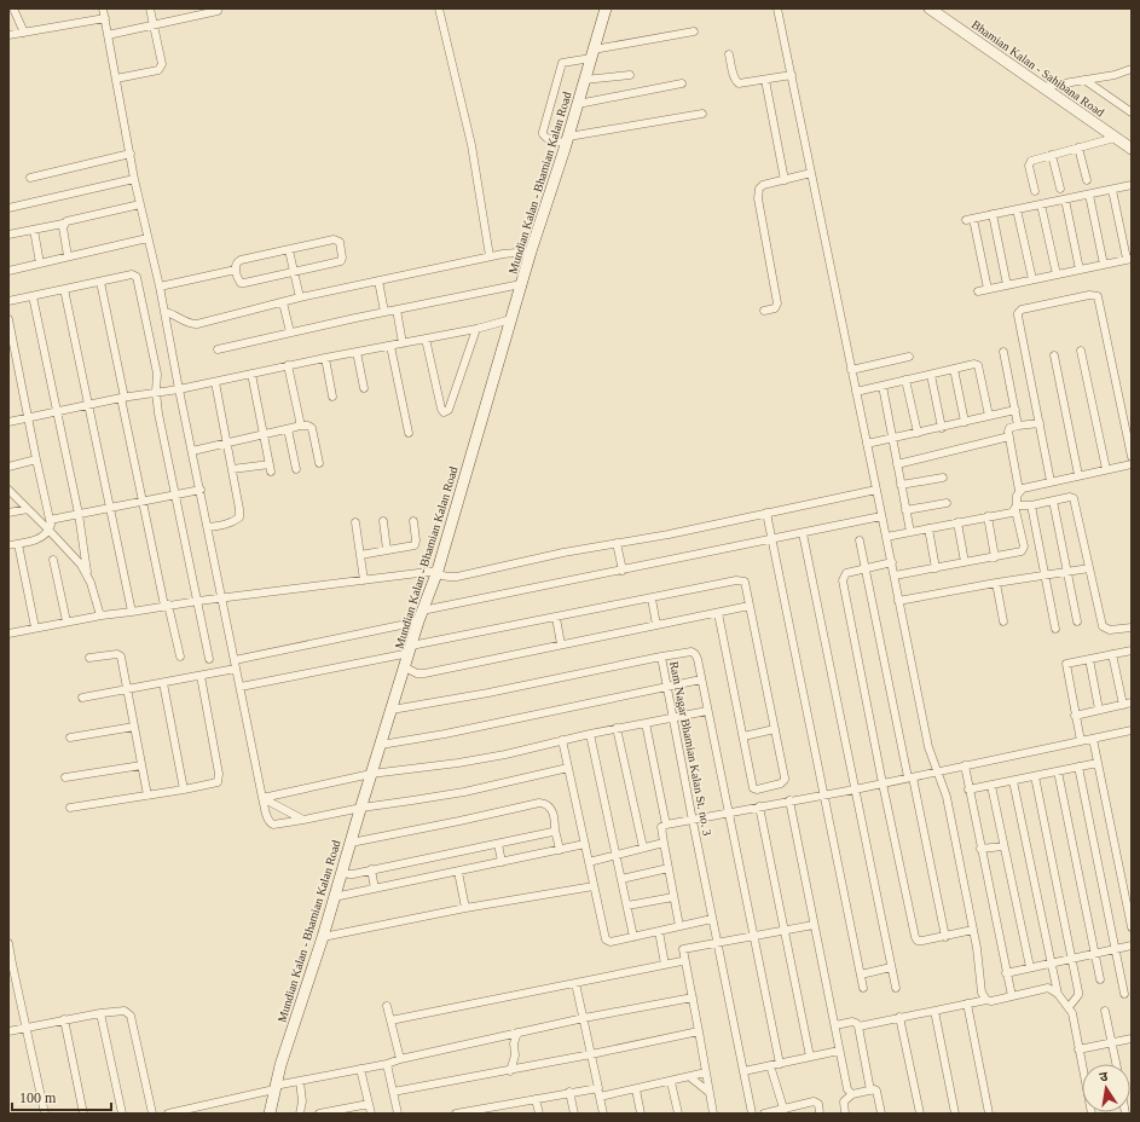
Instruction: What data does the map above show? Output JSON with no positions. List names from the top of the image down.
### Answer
{
  "streets": {
    "street": ["Bhamian Kalan - Sahibana Road", "Mundian Kalan - Bhamian Kalan Road", "Ram Nagar Bhamian Kalan St. no. 3"]
  },
  "crossings": [
    ["Mundian Kalan - Bhamian Kalan Road", "Ram Nagar Bhamian Kalan St. no. 3"]
  ],
  "scale_bar": "100 m",
  "north": "top"
}
